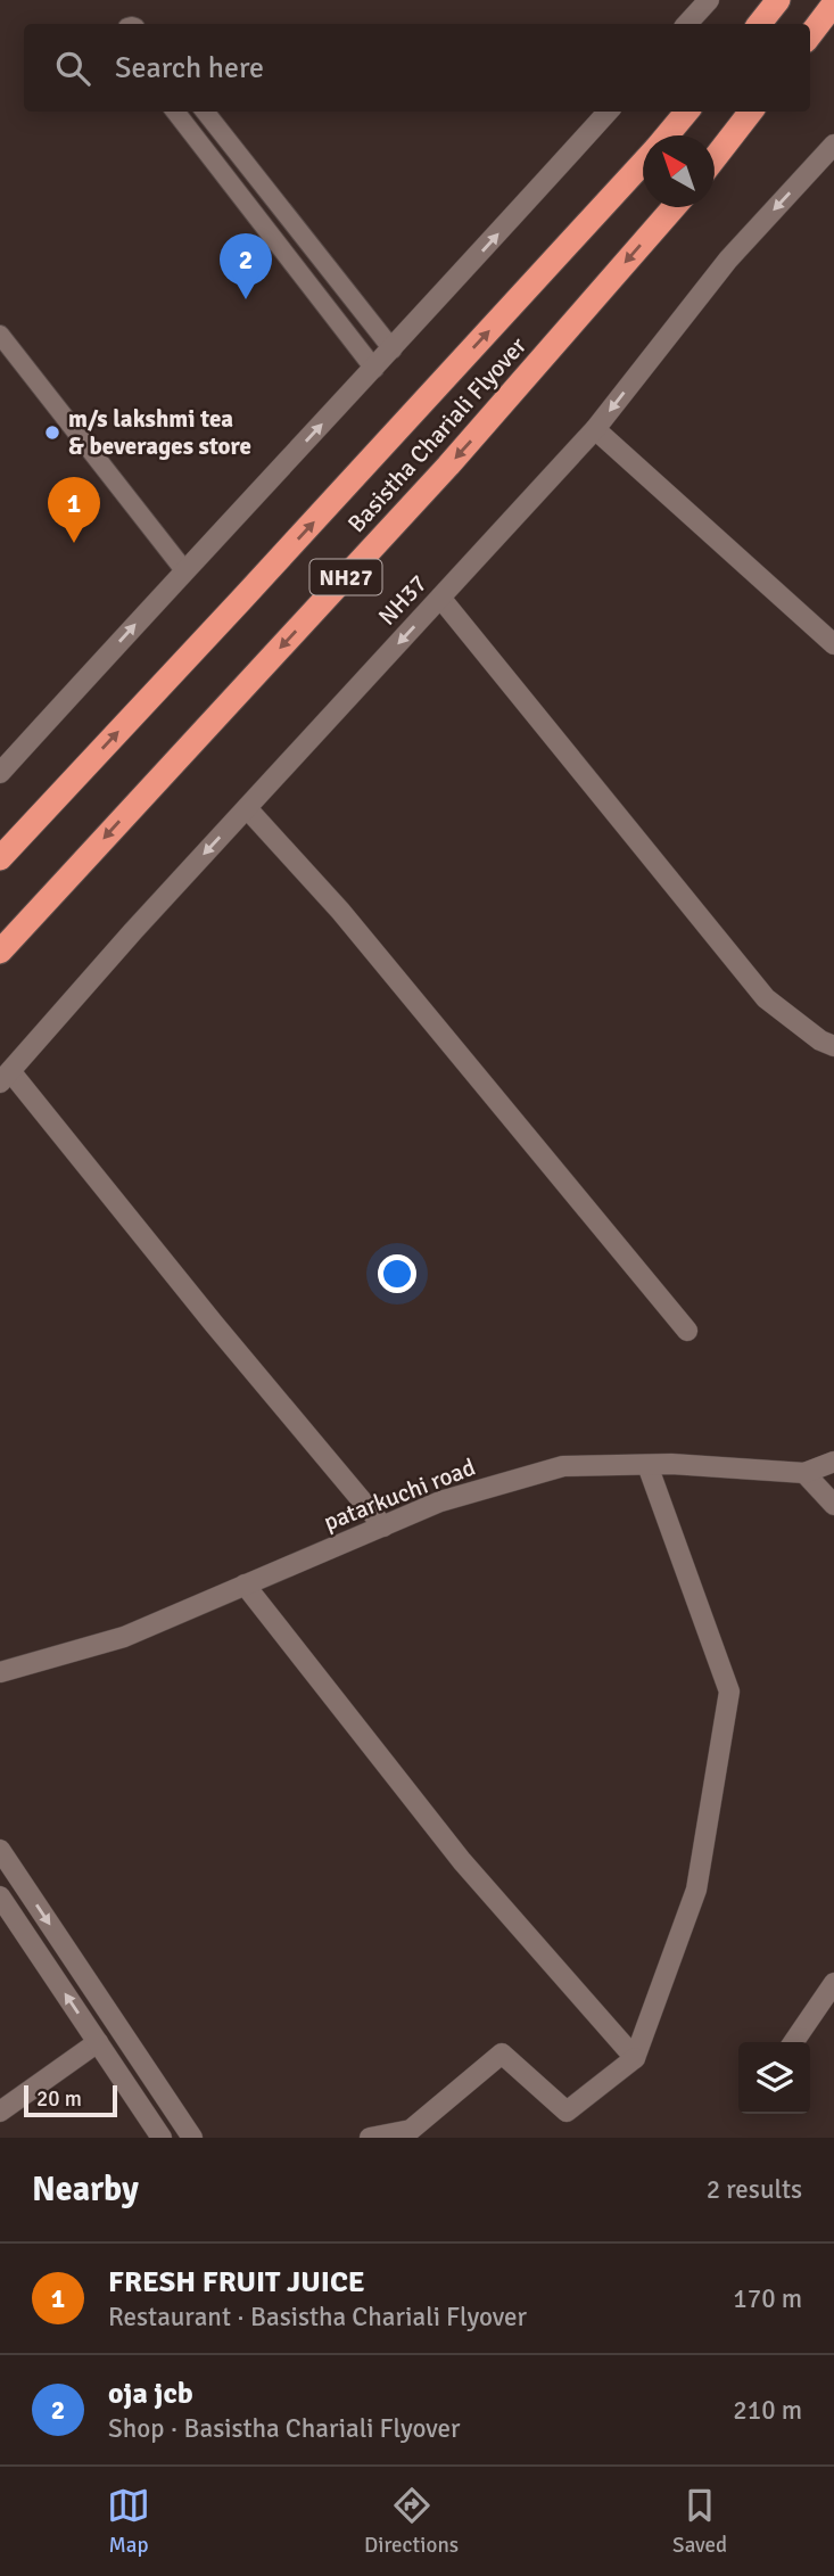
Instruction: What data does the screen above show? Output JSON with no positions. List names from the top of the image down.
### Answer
{
  "streets": {
    "highway": ["Basistha Chariali Flyover", "NH27"],
    "street": ["NH37", "patarkuchi road"]
  },
  "one_way": ["NH37"],
  "places": ["m/s lakshmi tea & beverages store"],
  "scale_bar": "20 m",
  "north": "top left",
  "page": {
    "search": "Search here",
    "pins": ["2", "1"],
    "scale": "20 m",
    "heading": ["Nearby", "2 results"],
    "list": [
      {
        "mark": "1",
        "name": "FRESH FRUIT JUICE",
        "note": "Restaurant · Basistha Chariali Flyover",
        "value": "170 m"
      },
      {
        "mark": "2",
        "name": "oja jcb",
        "note": "Shop · Basistha Chariali Flyover",
        "value": "210 m"
      }
    ],
    "nav": ["Map", "Directions", "Saved"]
  }
}
